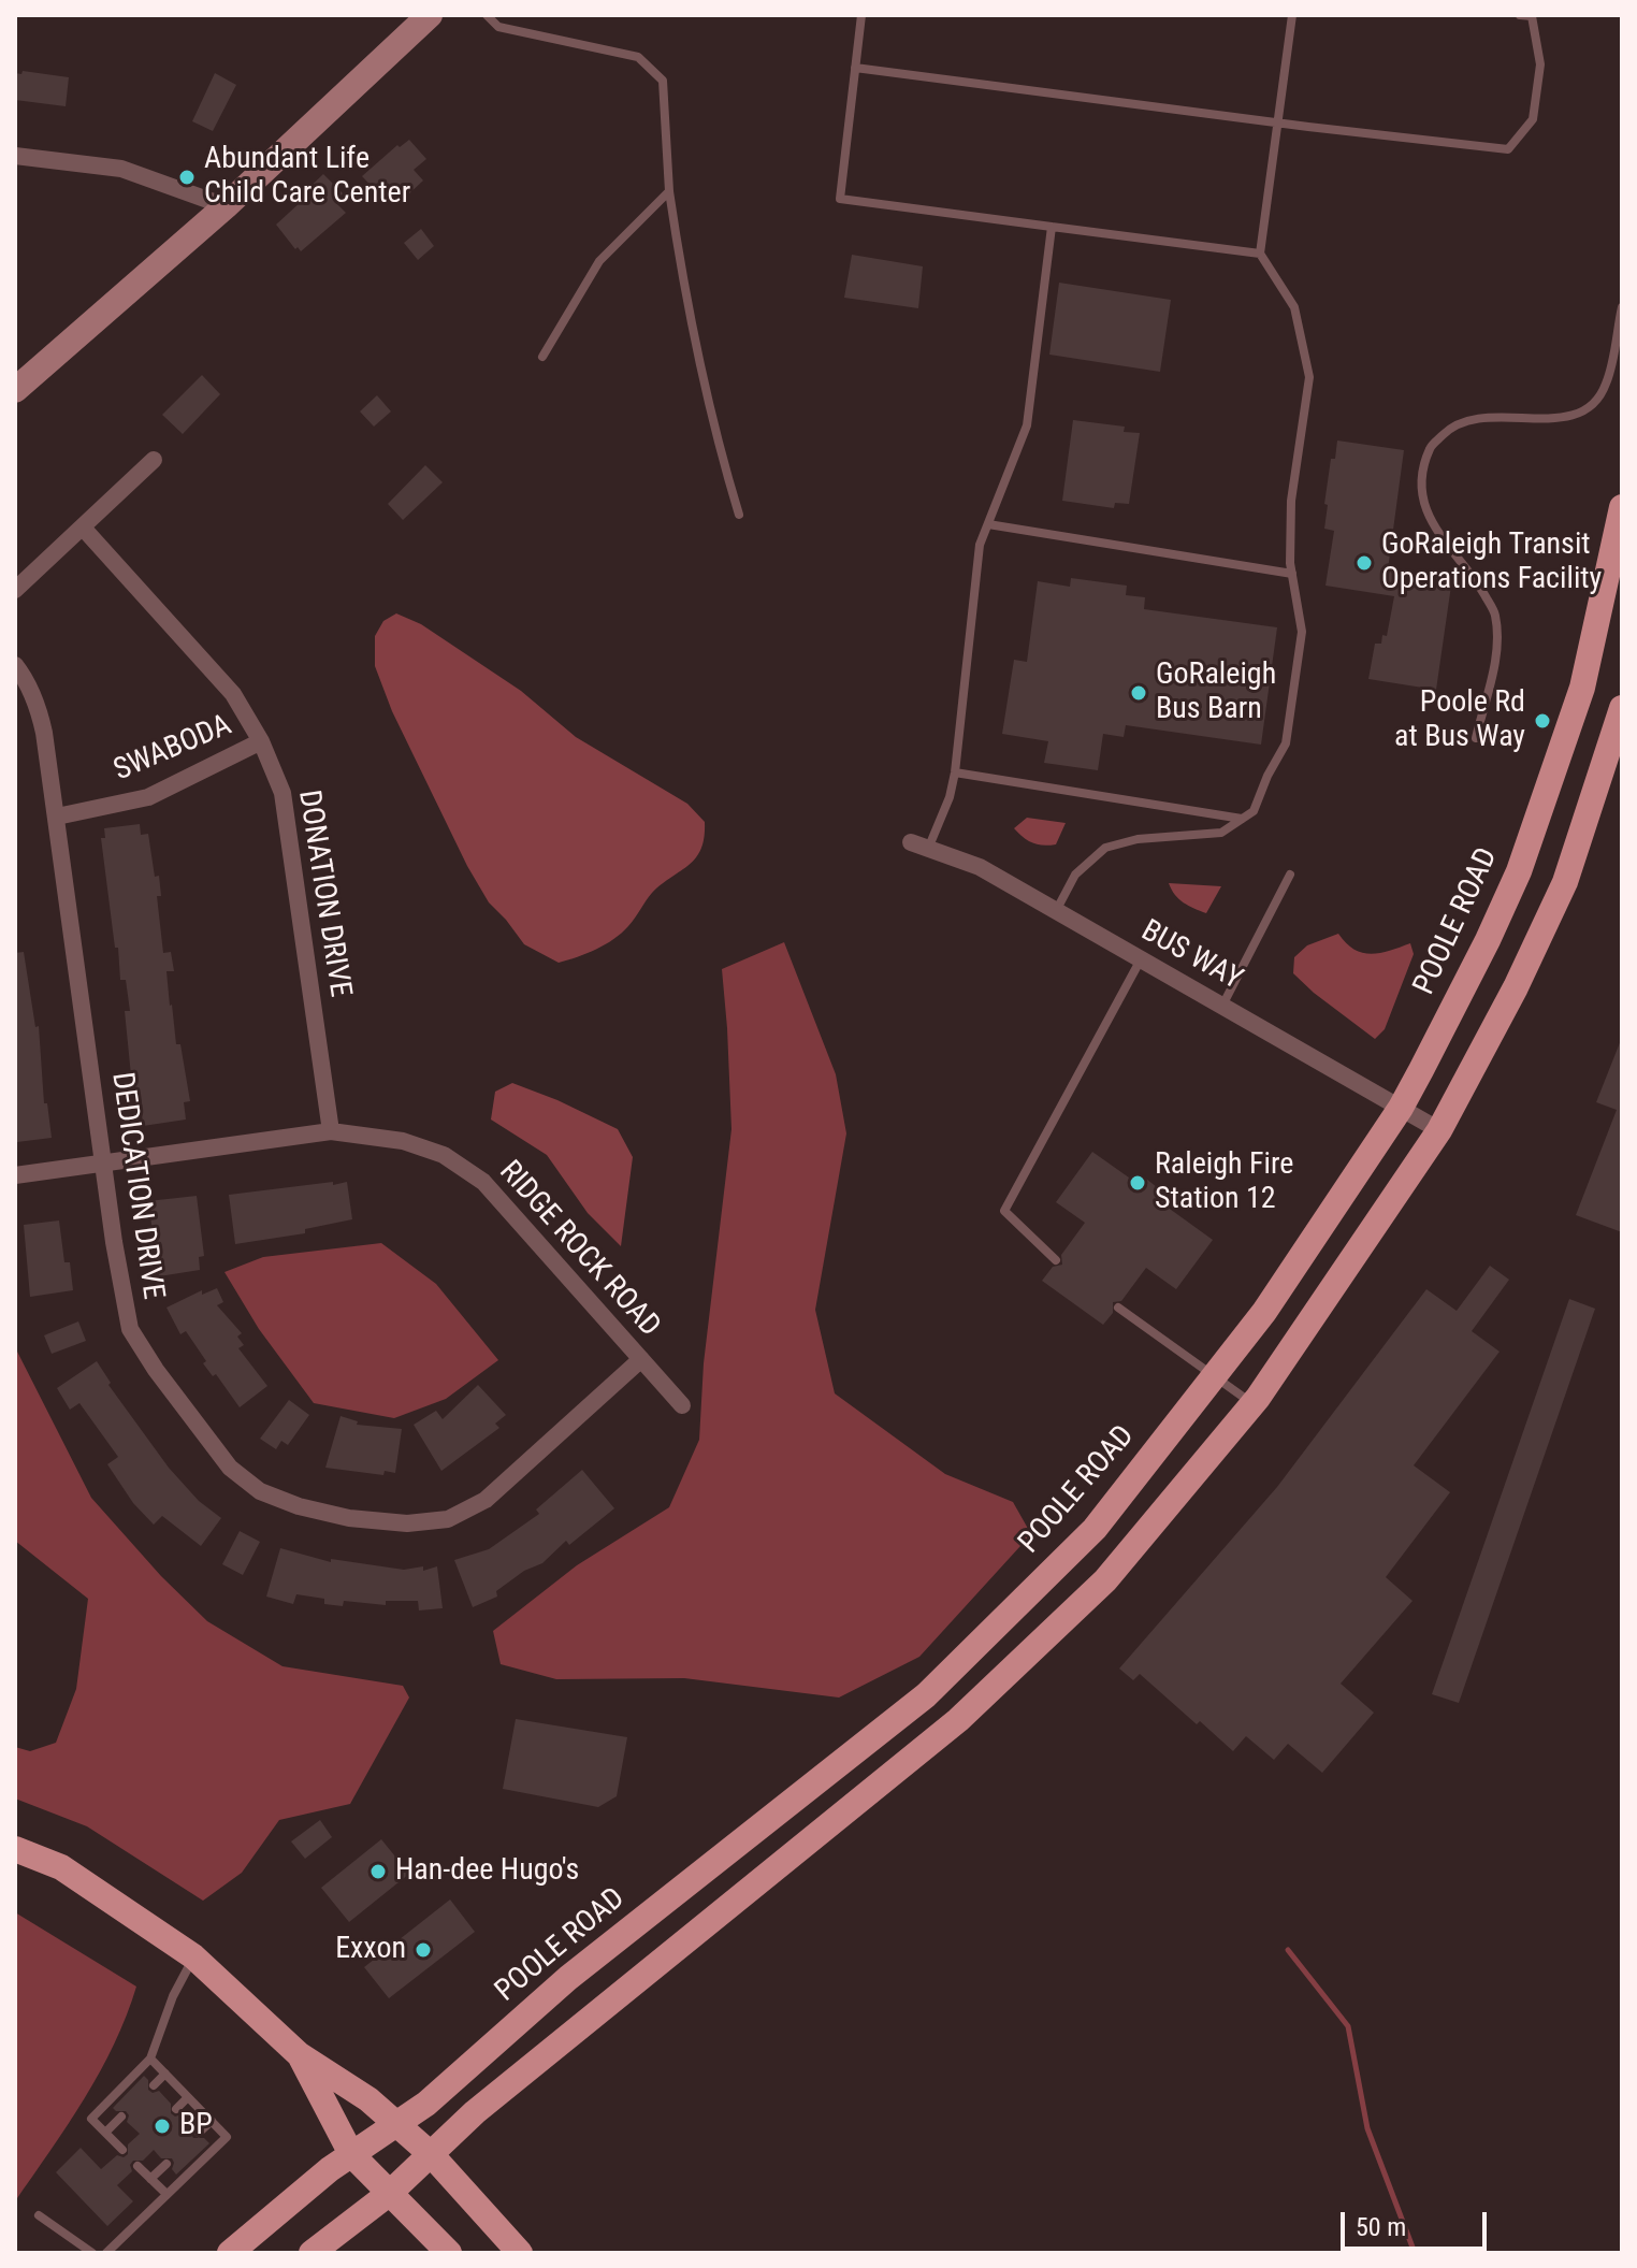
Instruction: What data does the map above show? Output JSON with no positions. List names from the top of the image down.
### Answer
{
  "streets": {
    "main road": ["POOLE ROAD"],
    "street": [
      "SWABODA",
      "DONATION DRIVE",
      "BUS WAY",
      "DEDICATION DRIVE",
      "RIDGE ROCK ROAD"
    ]
  },
  "crossings": [
    ["SWABODA", "DONATION DRIVE"],
    ["SWABODA", "DEDICATION DRIVE"],
    ["DONATION DRIVE", "RIDGE ROCK ROAD"],
    ["POOLE ROAD", "BUS WAY"],
    ["DEDICATION DRIVE", "RIDGE ROCK ROAD"]
  ],
  "places": [
    "Abundant Life Child Care Center",
    "GoRaleigh Transit Operations Facility",
    "GoRaleigh Bus Barn",
    "Poole Rd at Bus Way",
    "Raleigh Fire Station 12",
    "Han-dee Hugo's",
    "Exxon",
    "BP"
  ],
  "scale_bar": "50 m"
}
